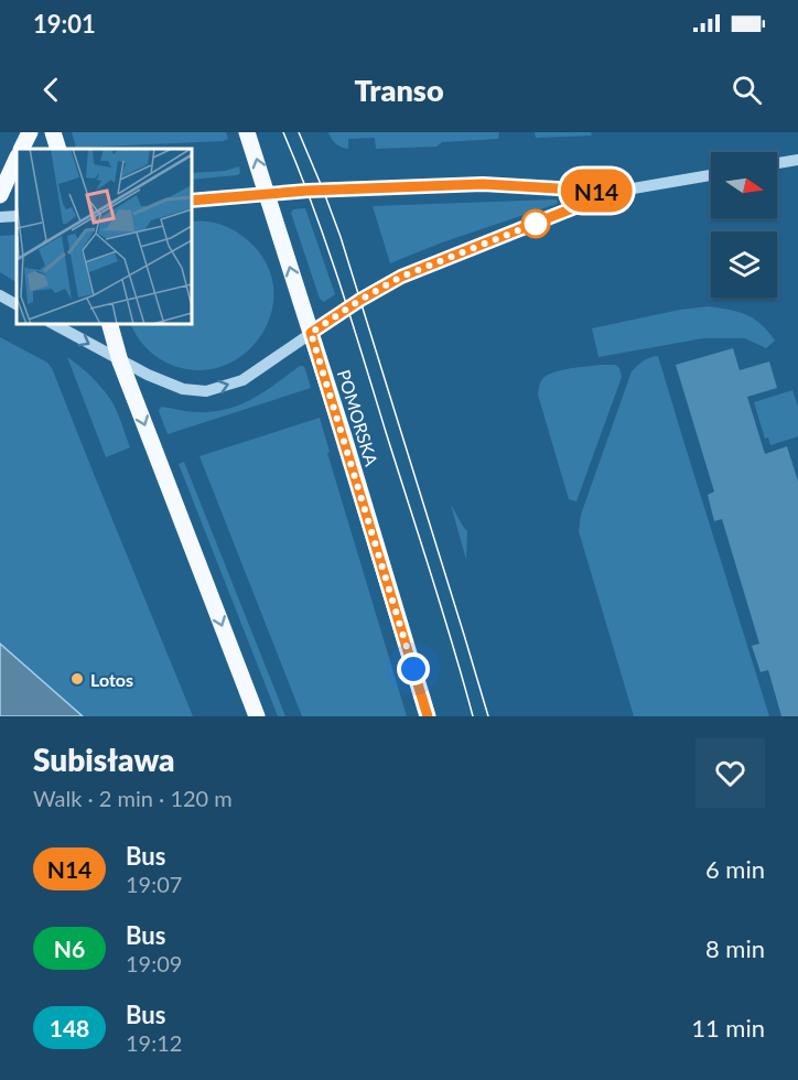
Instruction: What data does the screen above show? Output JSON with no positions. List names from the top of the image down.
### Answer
{
  "streets": {
    "main road": ["POMORSKA"]
  },
  "places": ["Lotos"],
  "lines": ["bus line N14"],
  "north": "right",
  "page": {
    "status": "19:01",
    "header": "Transo",
    "on_map": "N14",
    "heading": ["Subisława", "Walk · 2 min · 120 m"],
    "list": [
      {
        "mark": "N14",
        "name": "Bus",
        "note": "19:07",
        "value": "6 min"
      },
      {
        "mark": "N6",
        "name": "Bus",
        "note": "19:09",
        "value": "8 min"
      },
      {
        "mark": "148",
        "name": "Bus",
        "note": "19:12",
        "value": "11 min"
      }
    ]
  }
}
